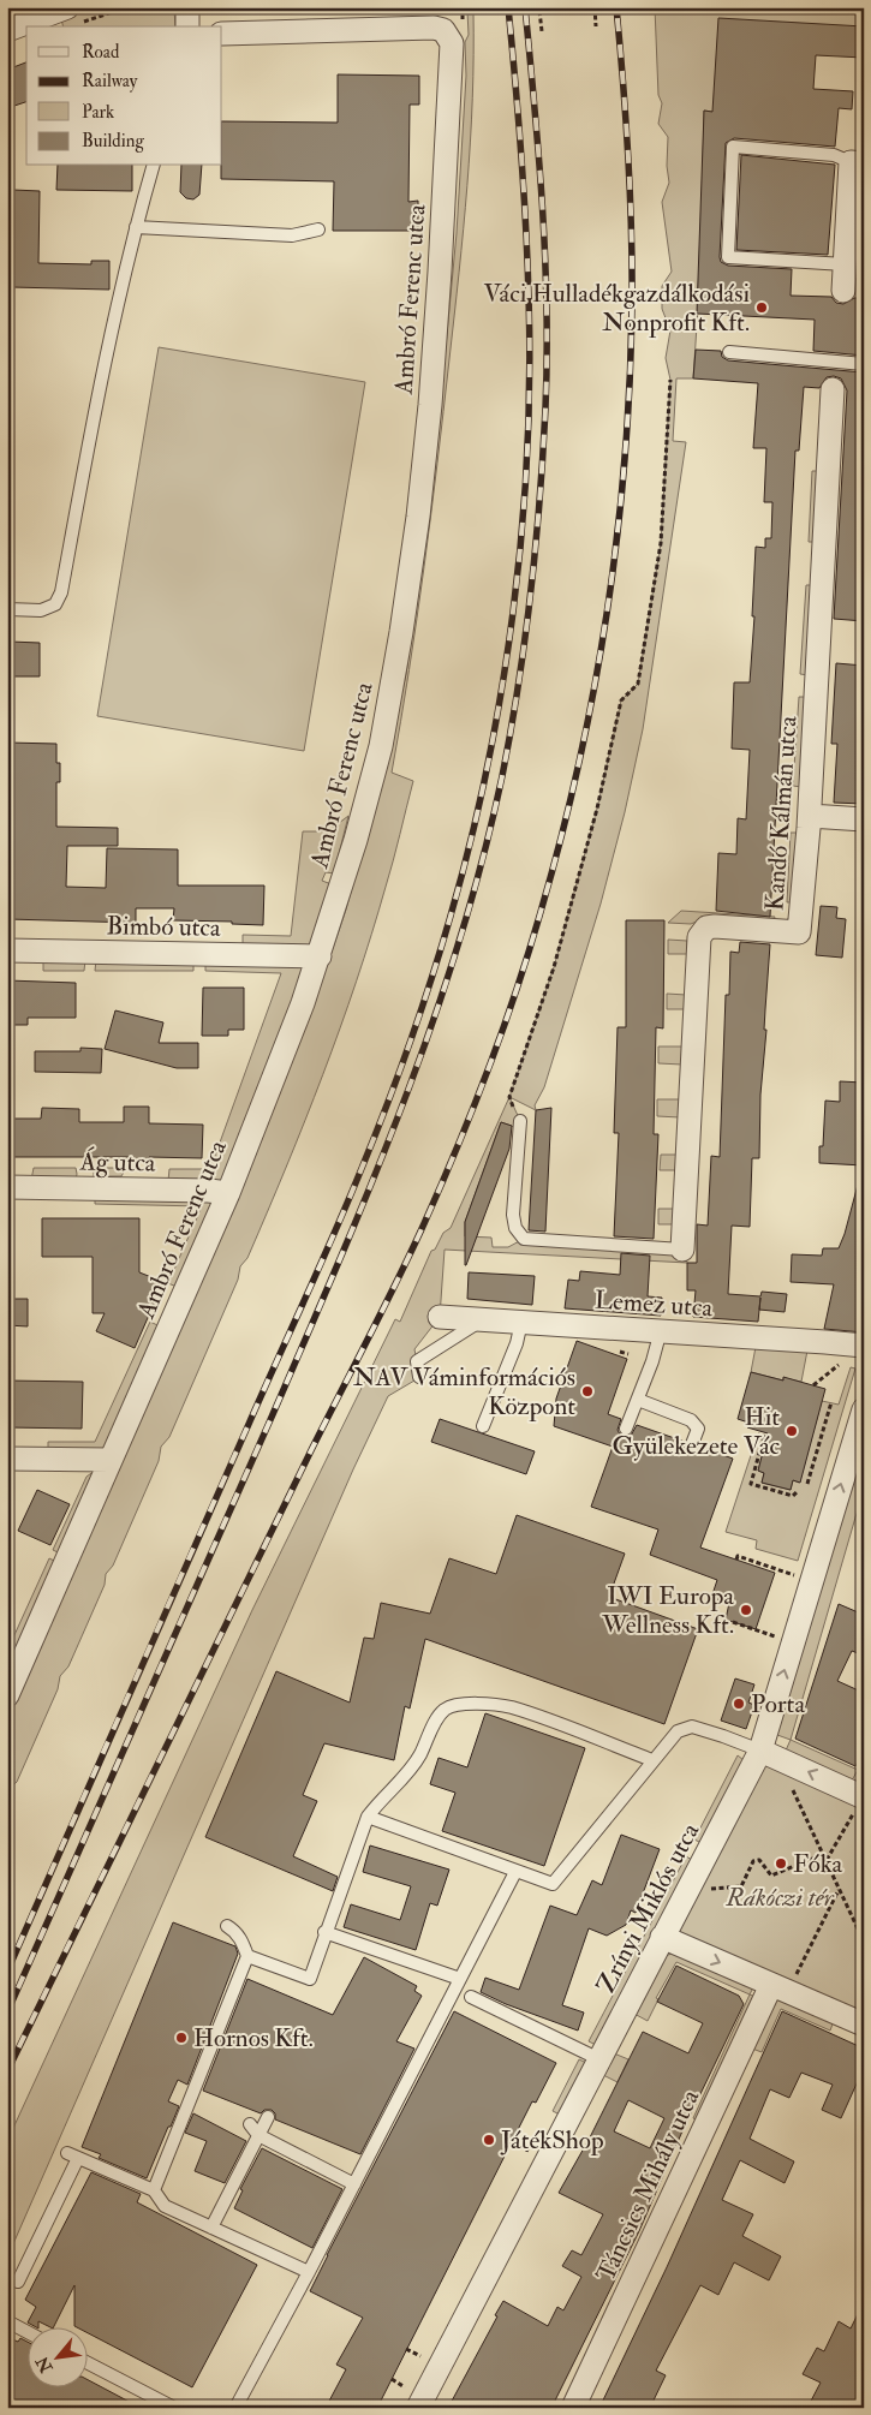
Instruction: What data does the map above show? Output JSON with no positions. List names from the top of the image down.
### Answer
{
  "streets": {
    "street": [
      "Ambró Ferenc utca",
      "Kandó Kálmán utca",
      "Bimbó utca",
      "Ág utca",
      "Lemez utca",
      "Zrínyi Miklós utca",
      "Táncsics Mihály utca"
    ]
  },
  "crossings": [
    ["Ambró Ferenc utca", "Bimbó utca"],
    ["Ambró Ferenc utca", "Ág utca"]
  ],
  "parks": ["Rákóczi tér"],
  "places": [
    "Váci Hulladékgazdálkodási Nonprofit Kft.",
    "NAV Váminformációs Központ",
    "Hit Gyülekezete Vác",
    "IWI Europa Wellness Kft.",
    "Porta",
    "Fóka",
    "Hornos Kft.",
    "JátékShop"
  ],
  "legend": [
    "Road",
    "Railway",
    "Park",
    "Building"
  ],
  "north": "bottom left"
}
